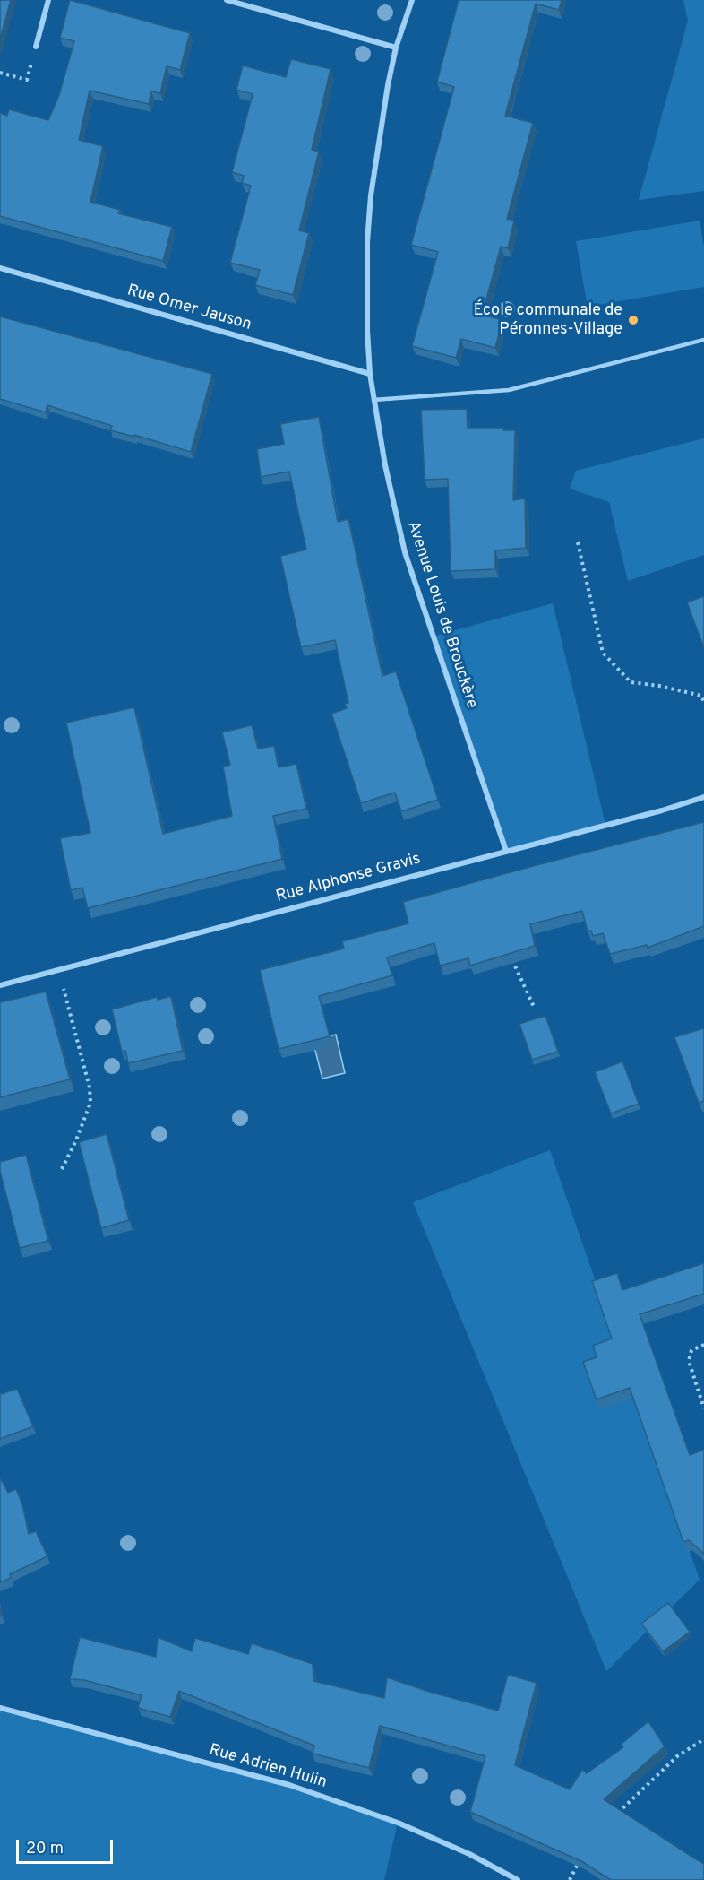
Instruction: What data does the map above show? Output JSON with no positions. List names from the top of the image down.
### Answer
{
  "streets": {
    "street": [
      "Rue Omer Jauson",
      "Avenue Louis de Brouckère",
      "Rue Alphonse Gravis",
      "Rue Adrien Hulin"
    ]
  },
  "crossings": [
    ["Rue Omer Jauson", "Avenue Louis de Brouckère"],
    ["Avenue Louis de Brouckère", "Rue Alphonse Gravis"]
  ],
  "places": ["École communale de Péronnes-Village"],
  "scale_bar": "20 m"
}
